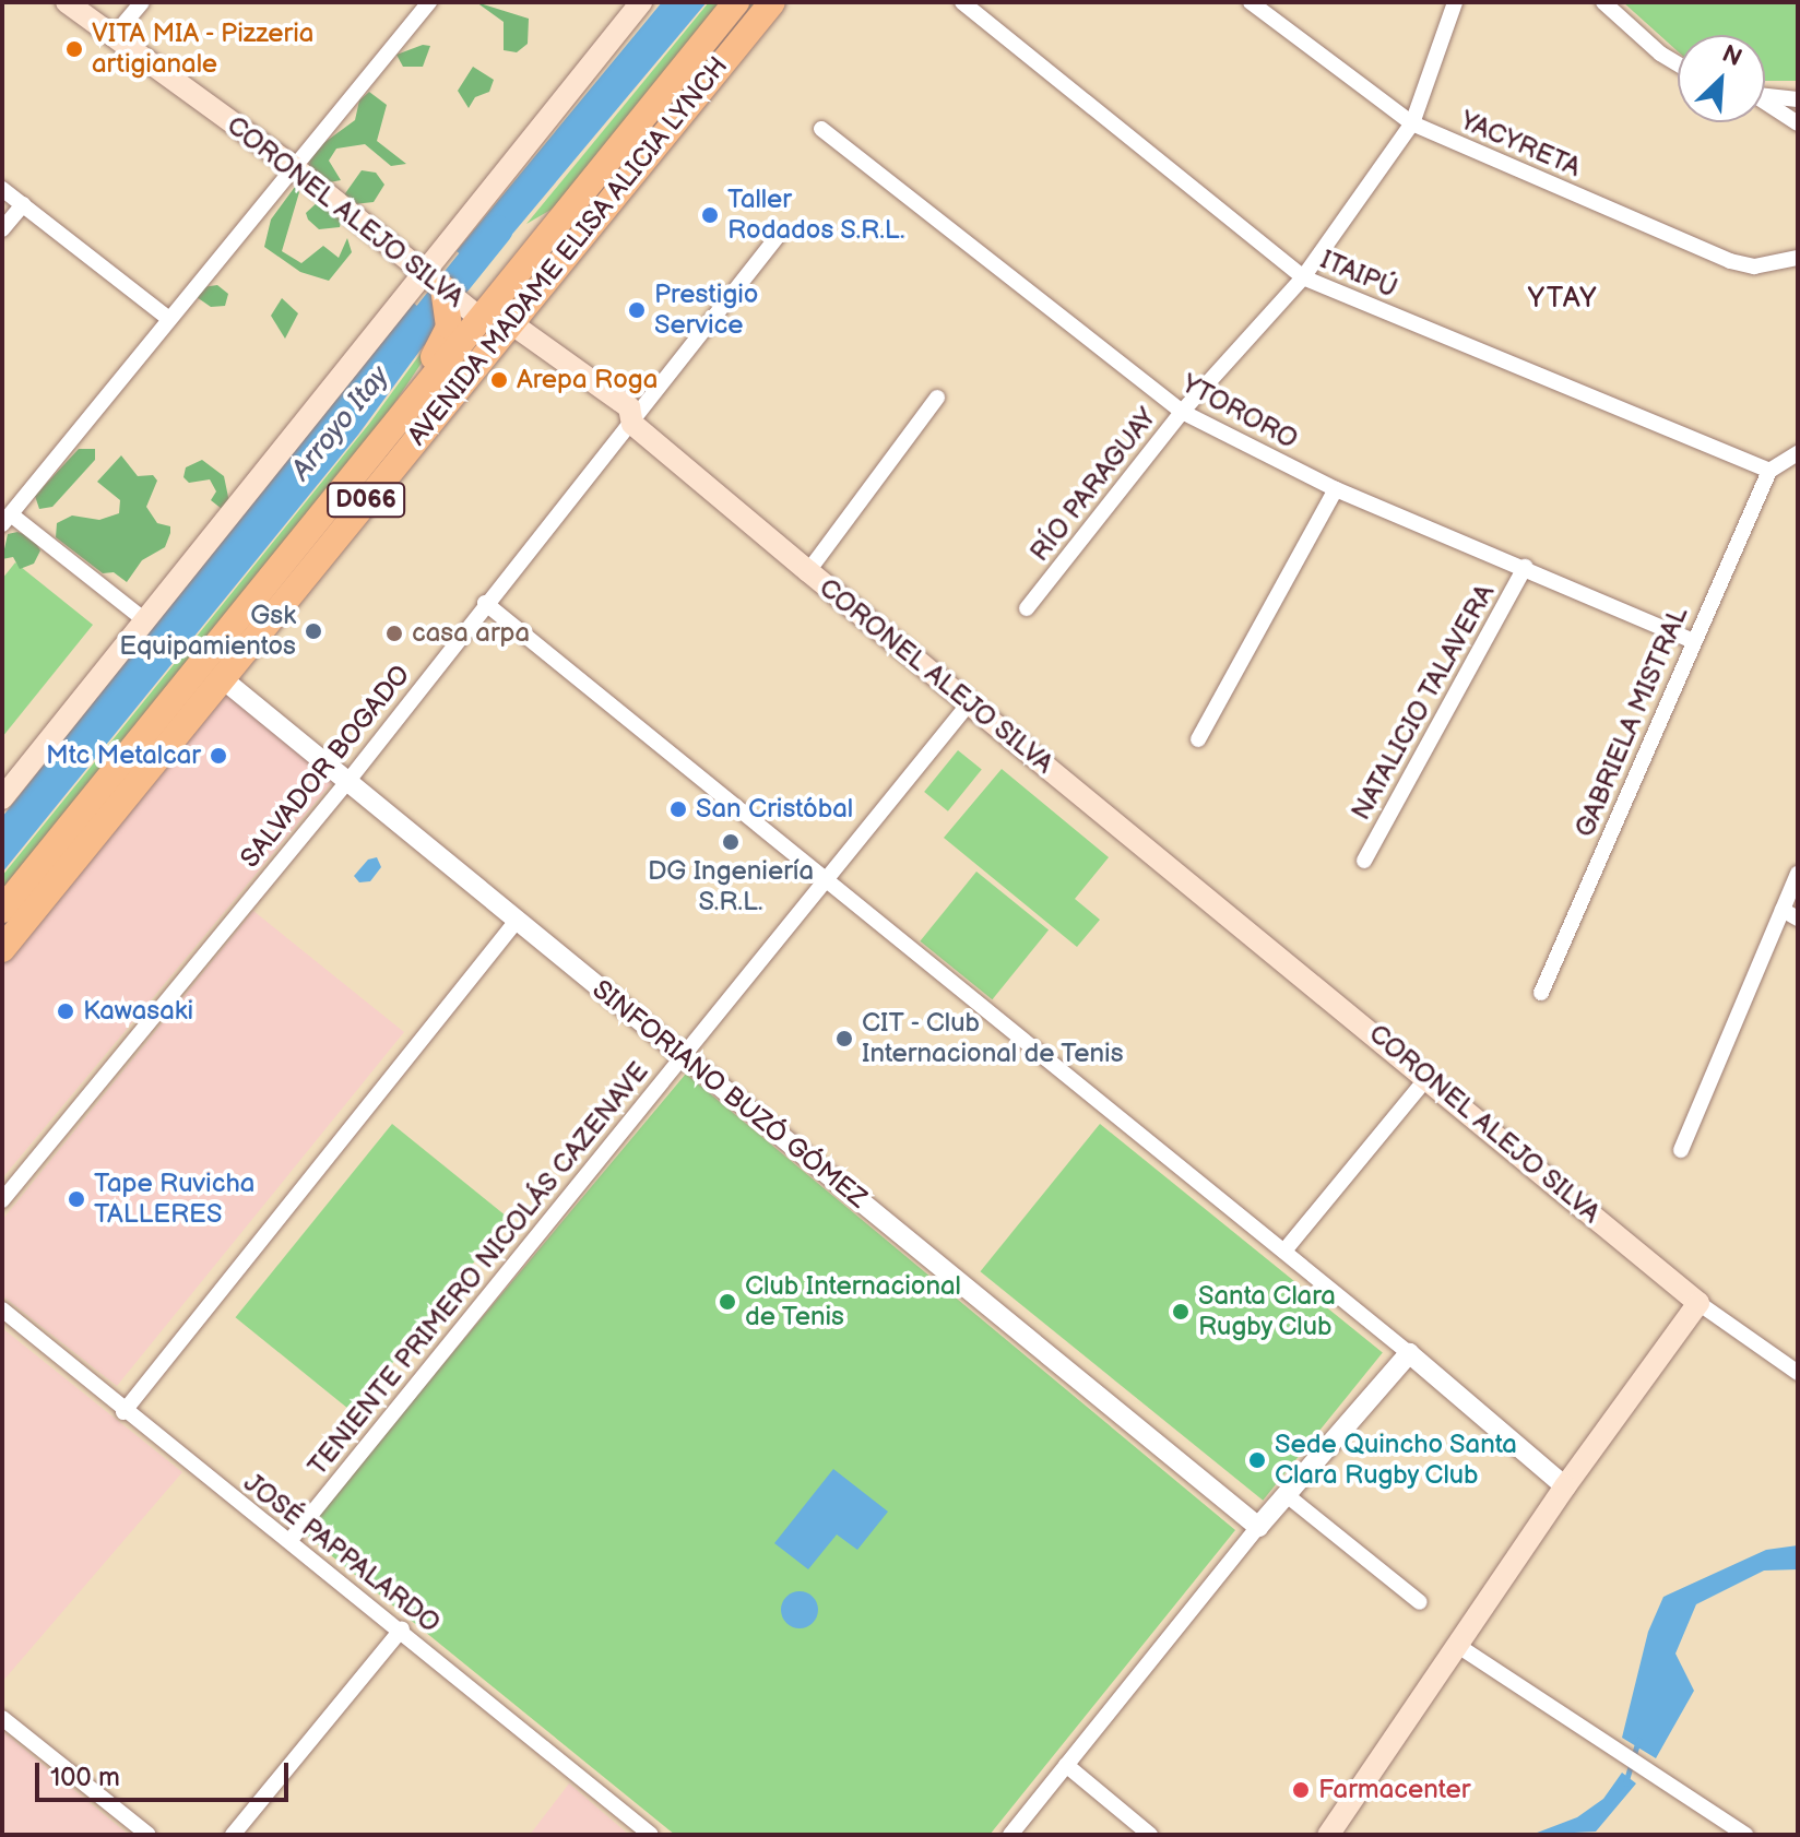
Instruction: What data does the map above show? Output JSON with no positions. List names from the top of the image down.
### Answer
{
  "streets": {
    "highway": ["CORONEL ALEJO SILVA", "AVENIDA MADAME ELISA ALICIA LYNCH", "D066"],
    "street": [
      "YACYRETA",
      "ITAIPÚ",
      "YTORORO",
      "RÍO PARAGUAY",
      "NATALICIO TALAVERA",
      "GABRIELA MISTRAL",
      "SALVADOR BOGADO",
      "SINFORIANO BUZÓ GÓMEZ",
      "TENIENTE PRIMERO NICOLÁS CAZENAVE",
      "JOSÉ PAPPALARDO"
    ]
  },
  "crossings": [
    ["YACYRETA", "RÍO PARAGUAY"],
    ["CORONEL ALEJO SILVA", "AVENIDA MADAME ELISA ALICIA LYNCH"],
    ["CORONEL ALEJO SILVA", "SALVADOR BOGADO"],
    ["CORONEL ALEJO SILVA", "TENIENTE PRIMERO NICOLÁS CAZENAVE"],
    ["AVENIDA MADAME ELISA ALICIA LYNCH", "SINFORIANO BUZÓ GÓMEZ"],
    ["ITAIPÚ", "RÍO PARAGUAY"],
    ["ITAIPÚ", "GABRIELA MISTRAL"],
    ["YTORORO", "RÍO PARAGUAY"],
    ["YTORORO", "NATALICIO TALAVERA"],
    ["YTORORO", "GABRIELA MISTRAL"],
    ["SALVADOR BOGADO", "SINFORIANO BUZÓ GÓMEZ"],
    ["SINFORIANO BUZÓ GÓMEZ", "TENIENTE PRIMERO NICOLÁS CAZENAVE"],
    ["TENIENTE PRIMERO NICOLÁS CAZENAVE", "JOSÉ PAPPALARDO"]
  ],
  "districts": ["YTAY"],
  "water": ["Arroyo Itay"],
  "places": [
    "VITA MIA - Pizzeria artigianale",
    "Taller Rodados S.R.L.",
    "Prestigio Service",
    "Arepa Roga",
    "Gsk Equipamientos",
    "casa arpa",
    "Mtc Metalcar",
    "San Cristóbal",
    "DG Ingeniería S.R.L.",
    "Kawasaki",
    "CIT - Club Internacional de Tenis",
    "Tape Ruvicha TALLERES",
    "Club Internacional de Tenis",
    "Santa Clara Rugby Club",
    "Sede Quincho Santa Clara Rugby Club",
    "Farmacenter"
  ],
  "scale_bar": "100 m",
  "north": "top right"
}
